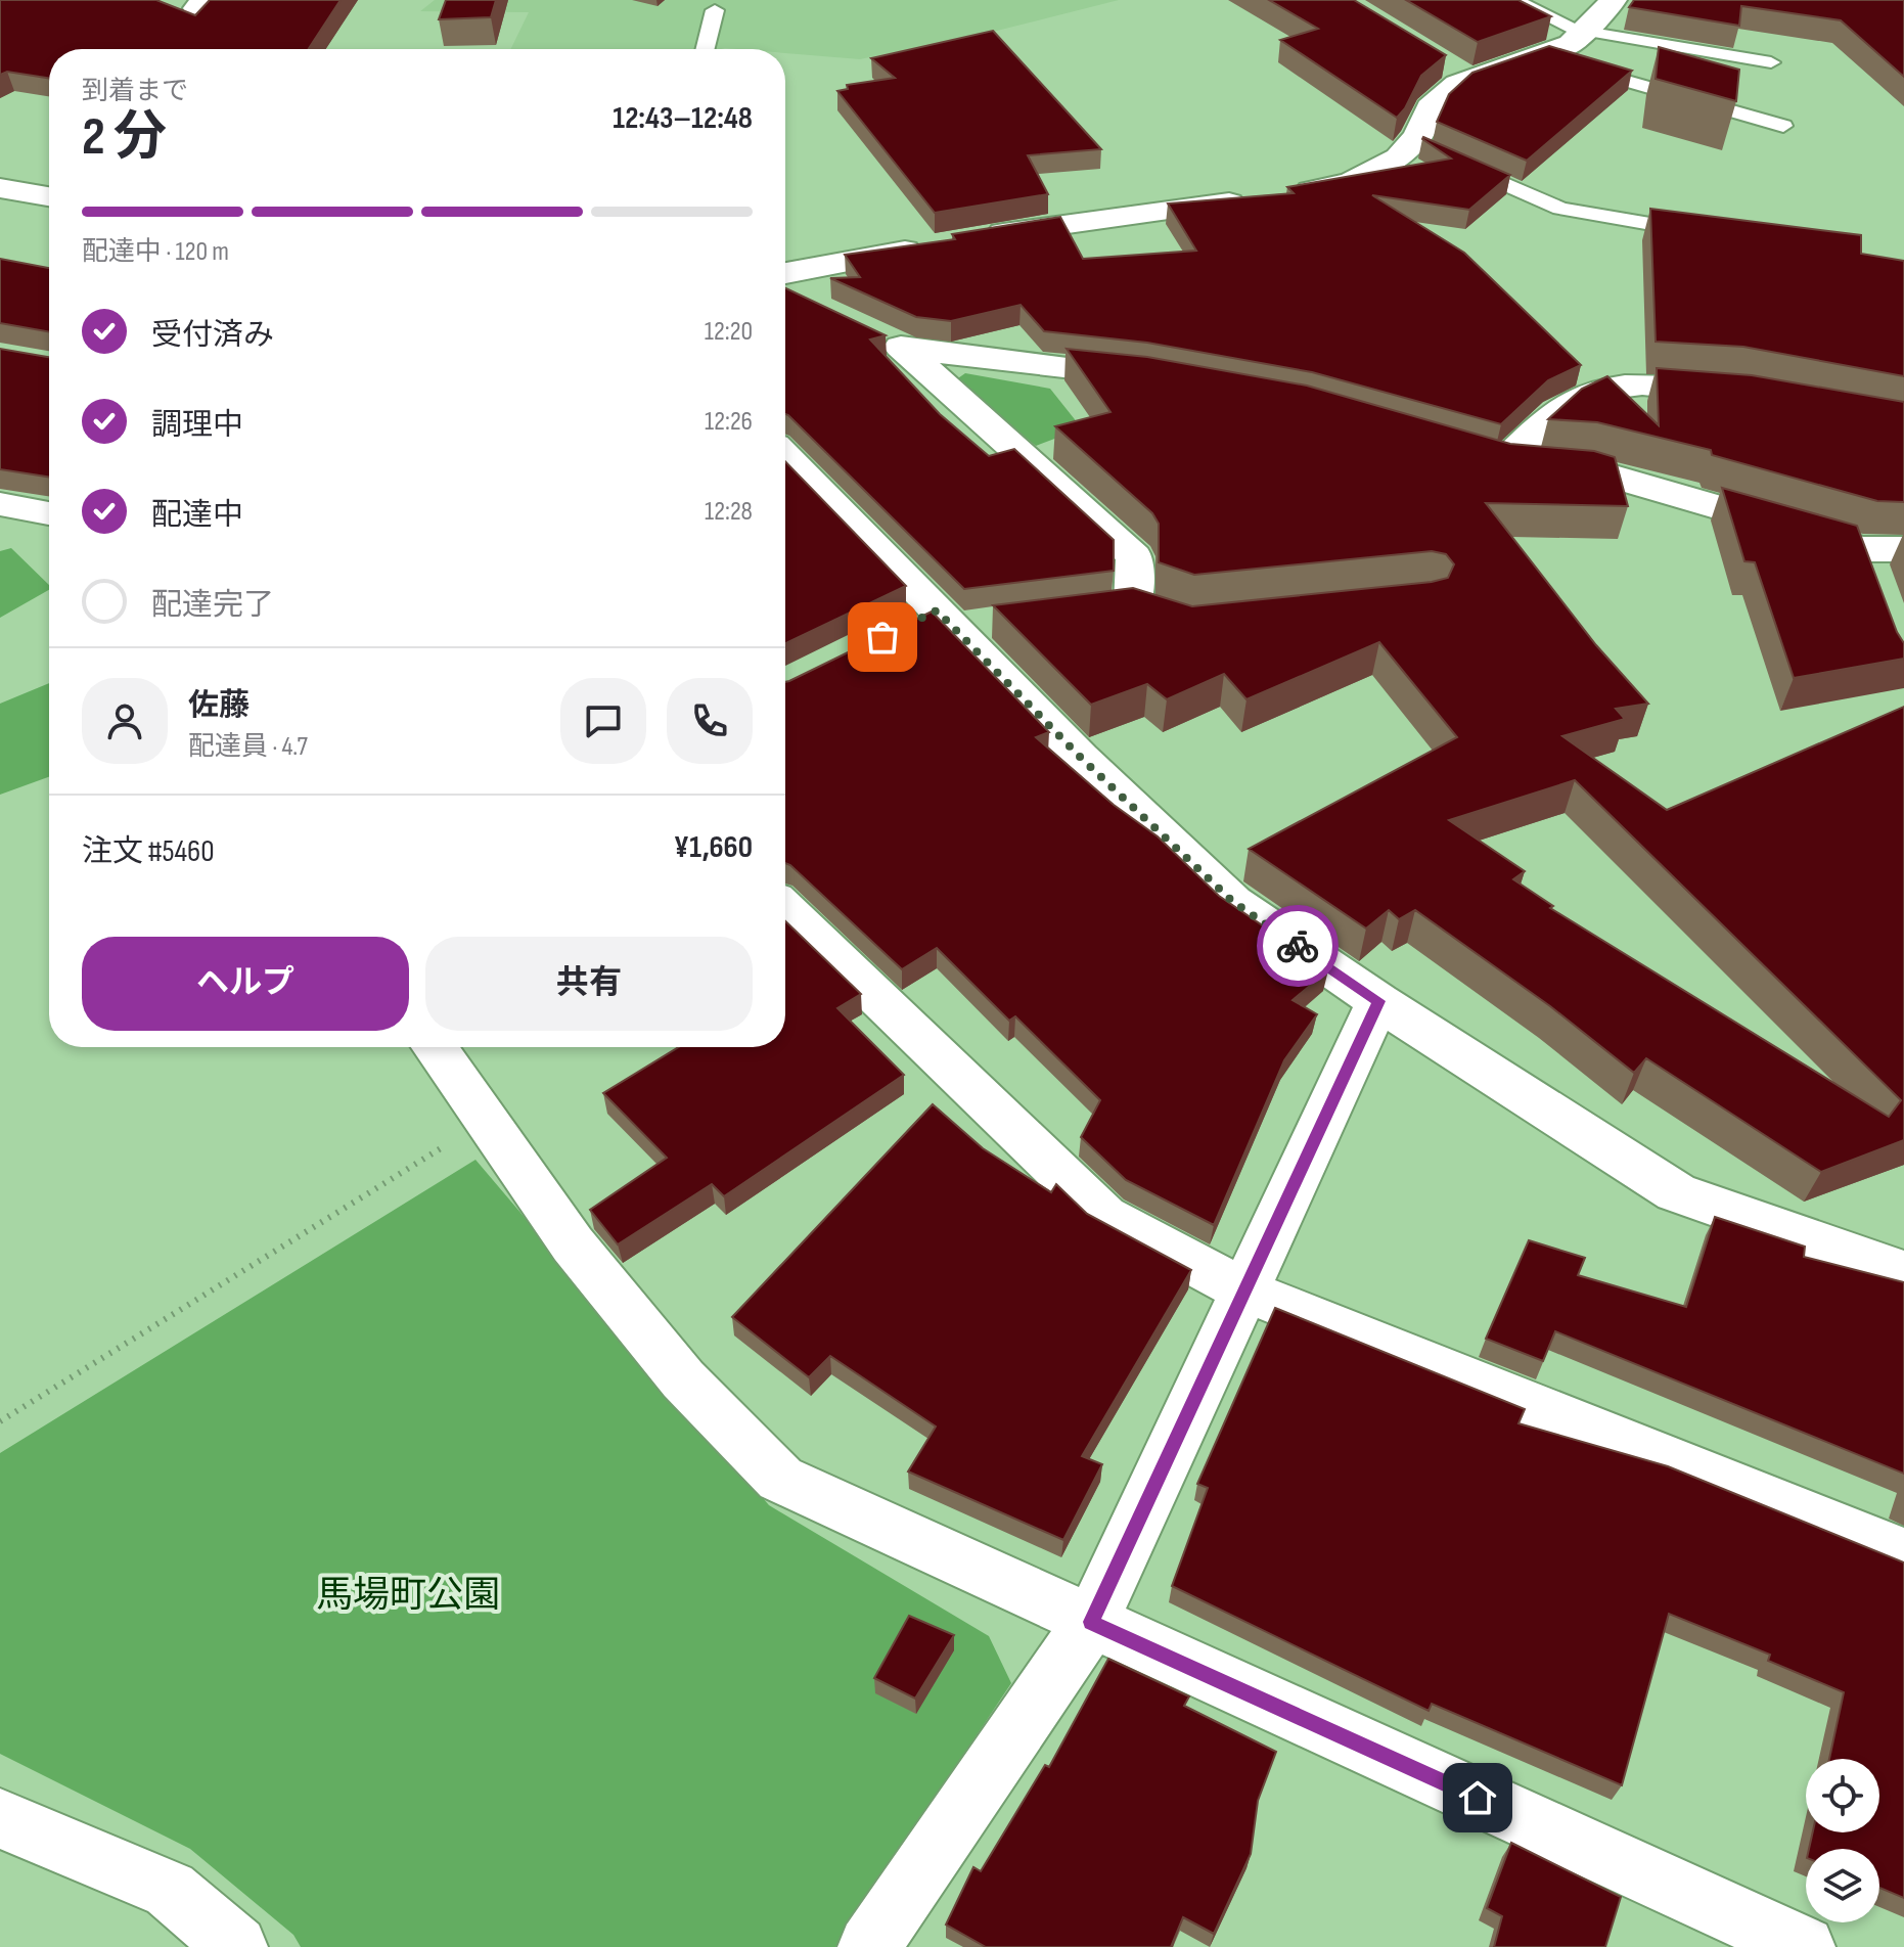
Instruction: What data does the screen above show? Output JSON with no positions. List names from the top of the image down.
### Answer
{
  "parks": ["馬場町公園"],
  "page": {
    "heading": ["2 分", "到着まで", "12:43–12:48"],
    "panel": [
      "佐藤",
      "配達員 · 4.7",
      "注文 #5460",
      "¥1,660"
    ],
    "bar": "配達中 · 120 m",
    "list": [
      ["受付済み", "12:20"],
      ["調理中", "12:26"],
      ["配達中", "12:28"],
      "配達完了"
    ],
    "buttons": ["ヘルプ", "共有"]
  }
}
